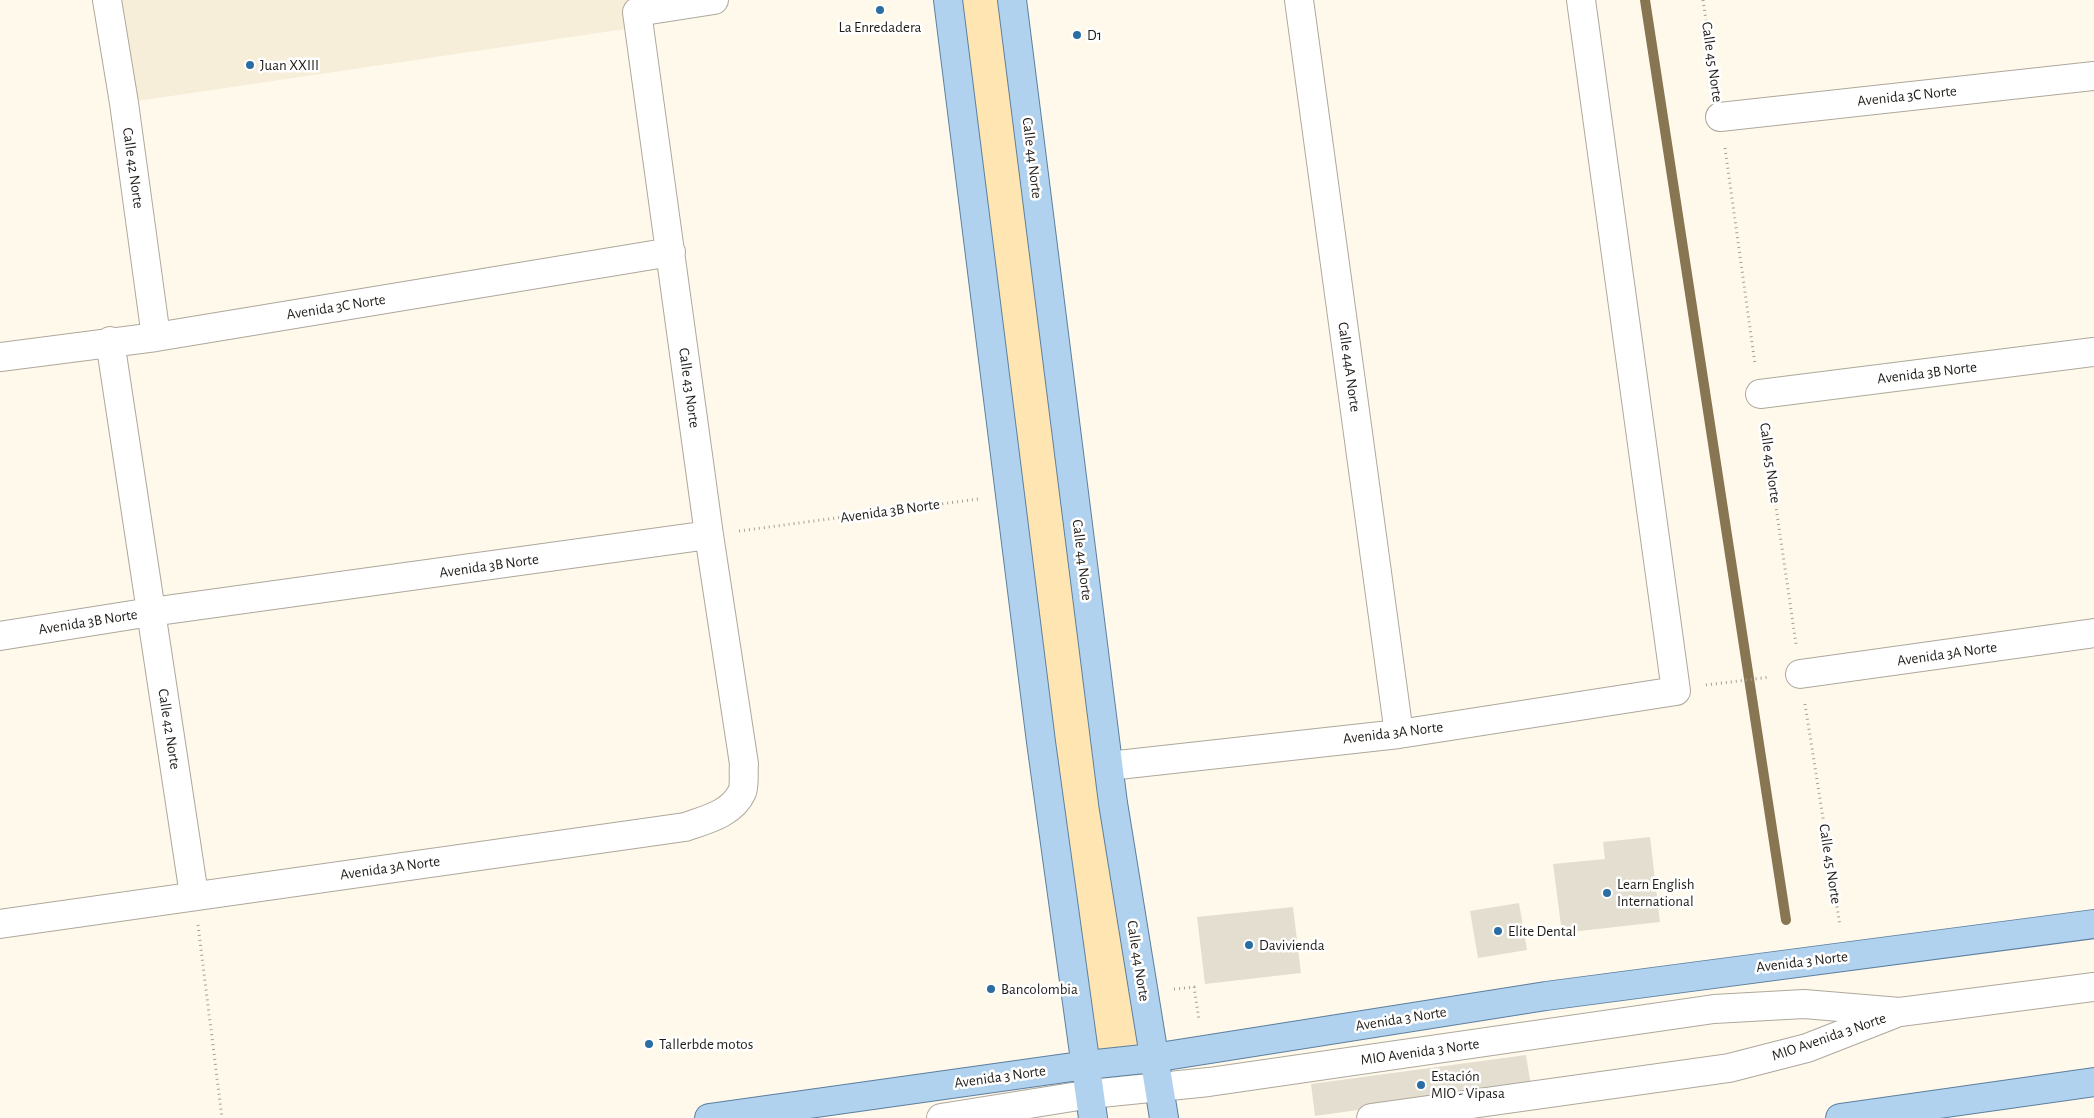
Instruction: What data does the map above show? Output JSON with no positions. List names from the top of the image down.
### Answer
{
  "streets": {
    "main road": ["Calle 44 Norte", "Avenida 3 Norte"],
    "street": [
      "Avenida 3C Norte",
      "Calle 42 Norte",
      "Calle 44A Norte",
      "Avenida 3B Norte",
      "Calle 43 Norte",
      "Avenida 3A Norte",
      "MIO Avenida 3 Norte"
    ],
    "path": ["Calle 45 Norte"]
  },
  "crossings": [
    ["Calle 45 Norte", "Avenida 3C Norte"],
    ["Calle 45 Norte", "Avenida 3B Norte"],
    ["Calle 45 Norte", "Avenida 3A Norte"],
    ["Avenida 3C Norte", "Calle 42 Norte"],
    ["Avenida 3C Norte", "Calle 43 Norte"],
    ["Calle 44 Norte", "Avenida 3A Norte"],
    ["Calle 44 Norte", "Avenida 3 Norte"],
    ["Calle 44 Norte", "MIO Avenida 3 Norte"],
    ["Calle 42 Norte", "Avenida 3B Norte"],
    ["Calle 42 Norte", "Avenida 3A Norte"],
    ["Calle 44A Norte", "Avenida 3A Norte"],
    ["Avenida 3B Norte", "Calle 43 Norte"],
    ["Calle 43 Norte", "Avenida 3A Norte"]
  ],
  "places": [
    "La Enredadera",
    "D1",
    "Juan XXIII",
    "Learn English International",
    "Elite Dental",
    "Davivienda",
    "Bancolombia",
    "Tallerbde motos",
    "Estación MIO - Vipasa"
  ]
}
